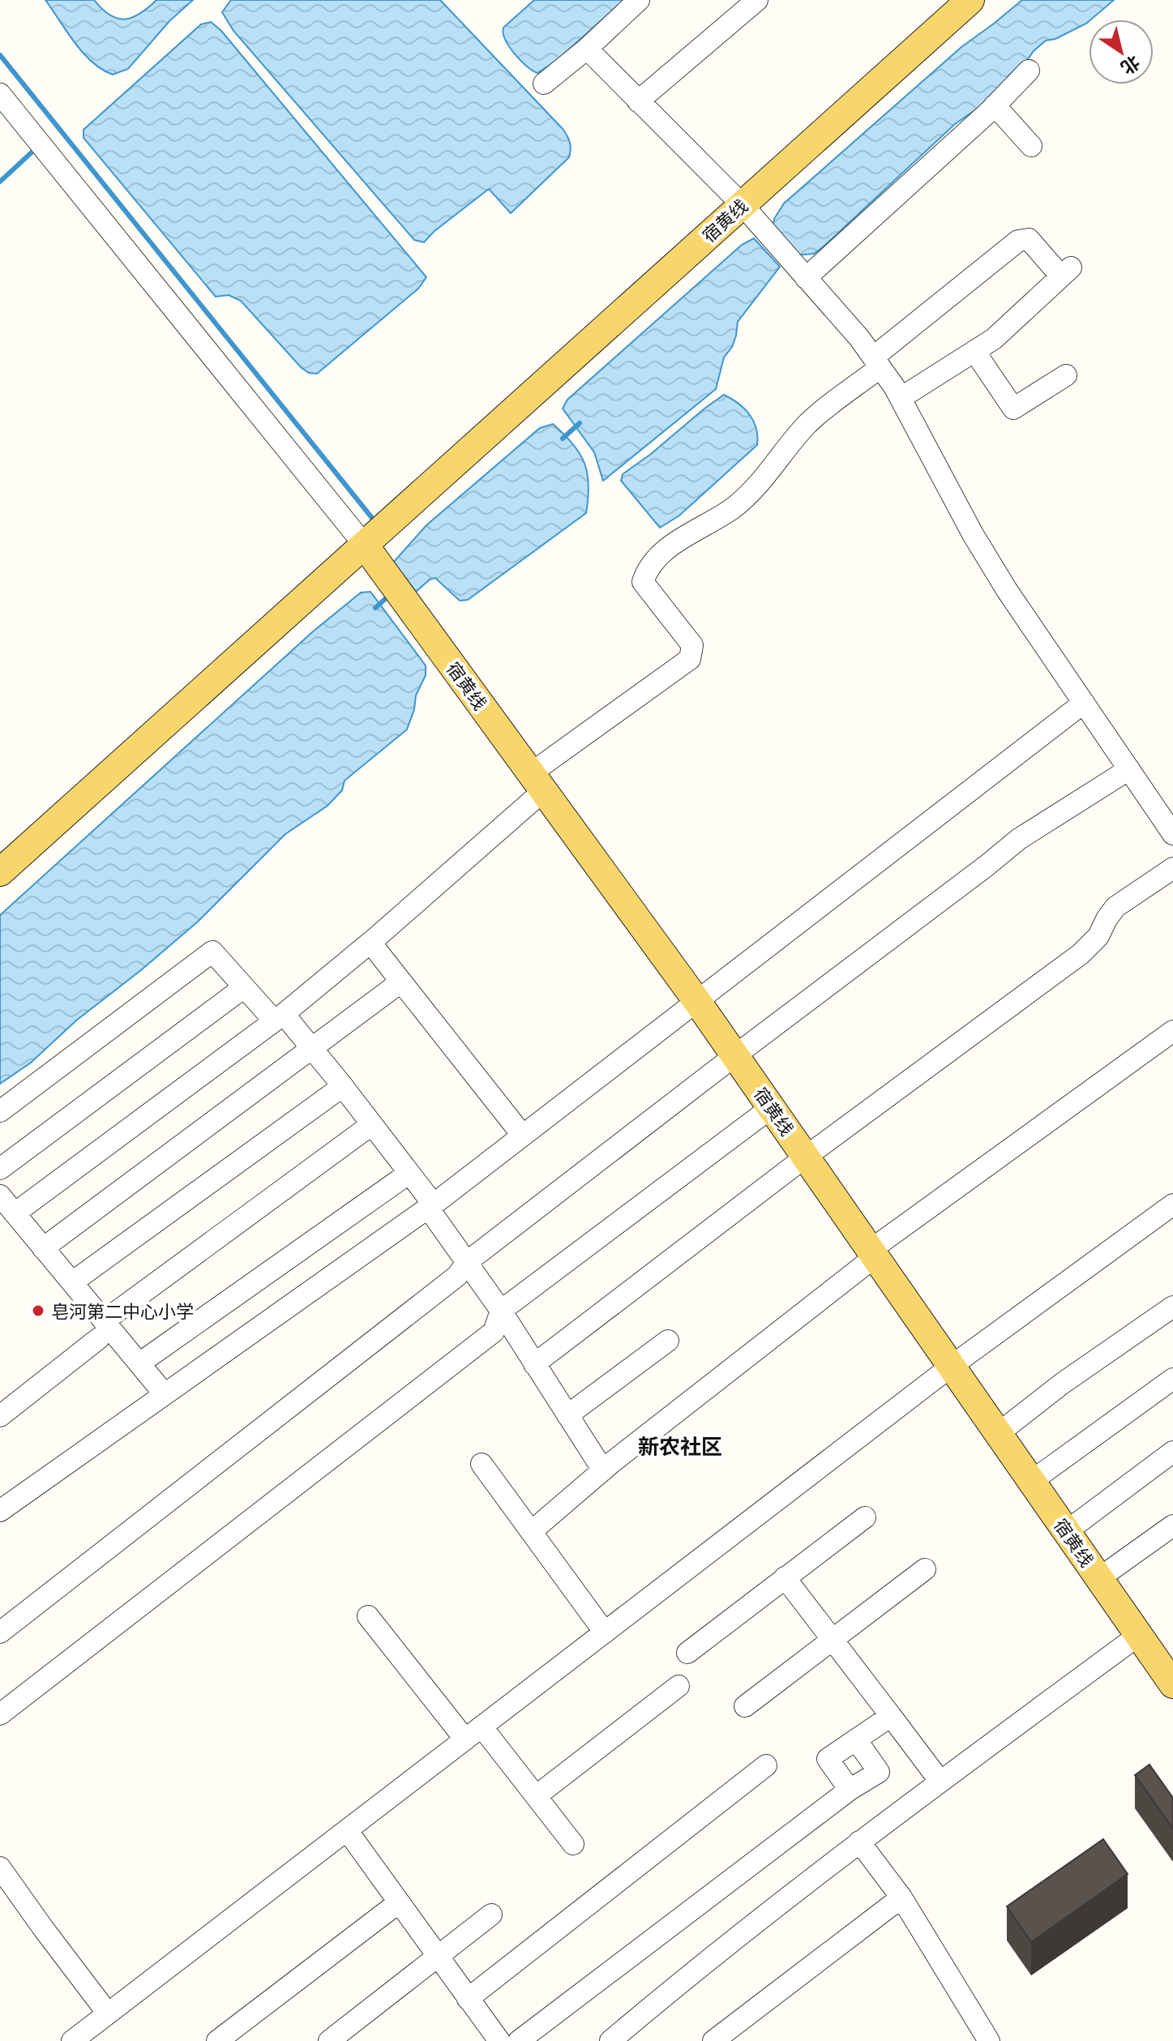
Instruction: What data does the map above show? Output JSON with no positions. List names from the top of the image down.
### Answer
{
  "streets": {
    "main road": ["宿黄线"]
  },
  "districts": ["新农社区"],
  "places": ["皂河第二中心小学"],
  "north": "bottom right"
}
